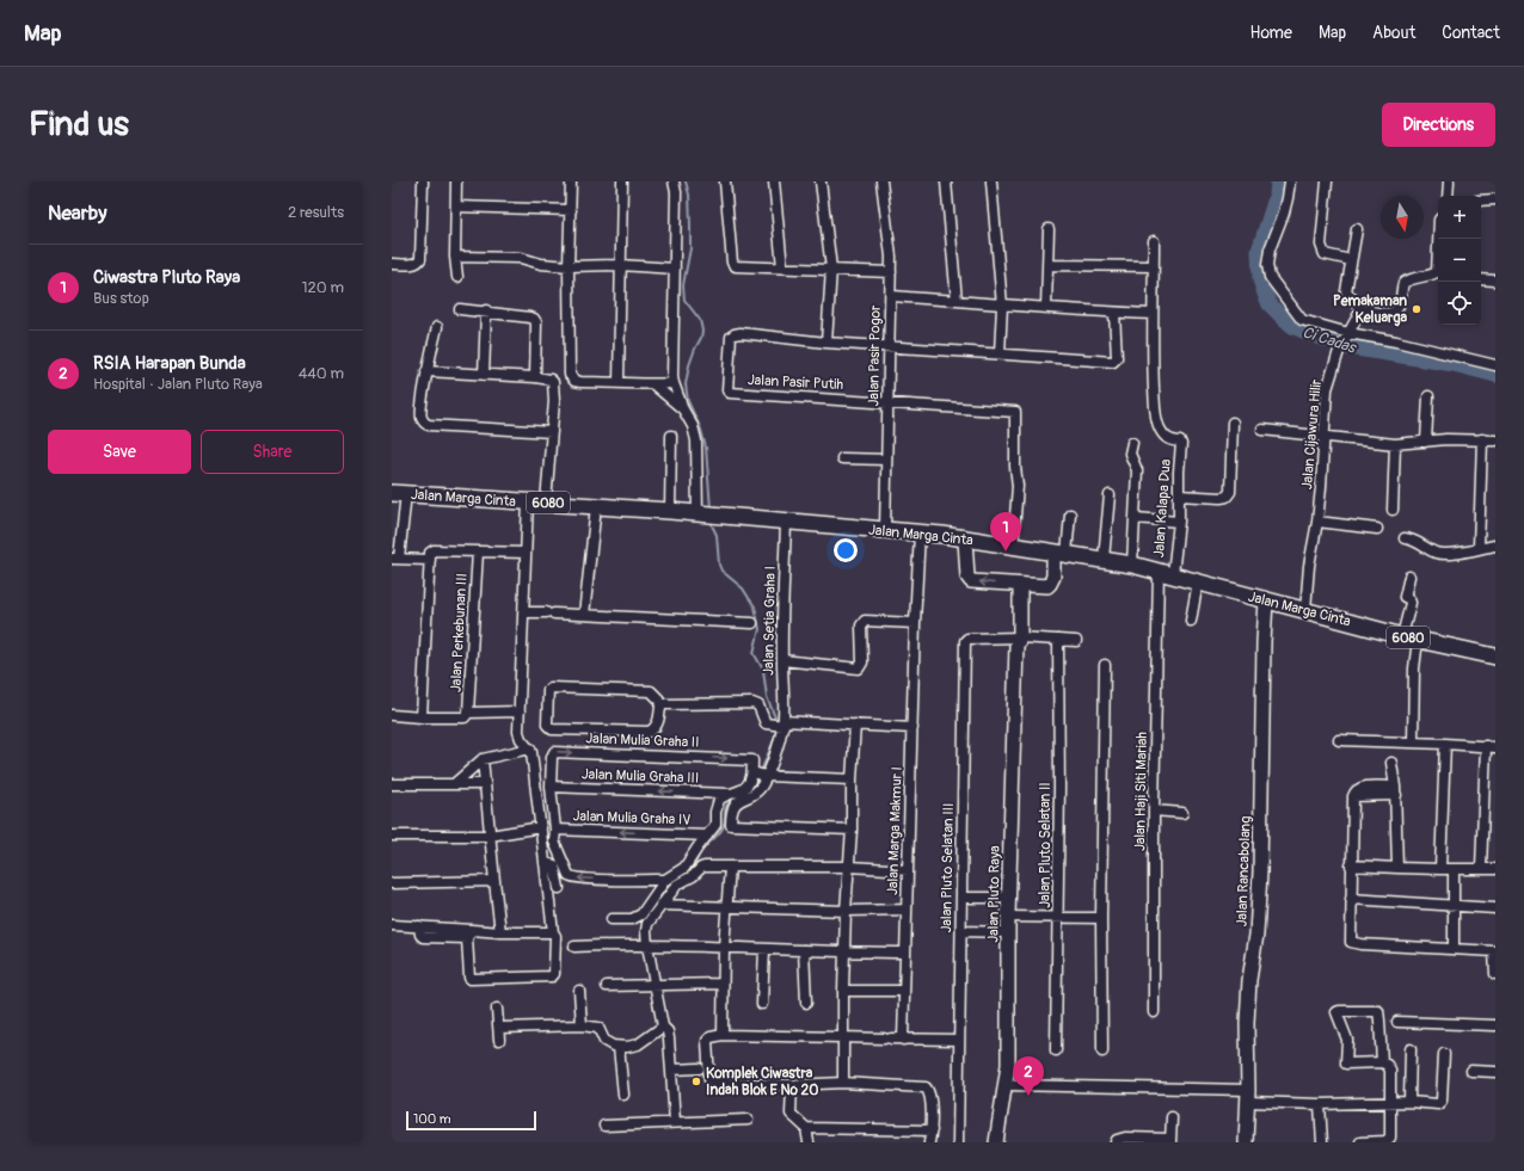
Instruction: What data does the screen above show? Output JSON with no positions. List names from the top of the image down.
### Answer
{
  "streets": {
    "main road": ["Jalan Marga Cinta", "6080"],
    "street": [
      "Jalan Pasir Pogor",
      "Jalan Pasir Putih",
      "Jalan Cijawura Hilir",
      "Jalan Kalapa Dua",
      "Jalan Setia Graha I",
      "Jalan Perkebunan III",
      "Jalan Mulia Graha II",
      "Jalan Mulia Graha III",
      "Jalan Haji Siti Mariah",
      "Jalan Mulia Graha IV",
      "Jalan Marga Makmur I",
      "Jalan Pluto Selatan II",
      "Jalan Pluto Selatan III",
      "Jalan Rancabolang",
      "Jalan Pluto Raya"
    ]
  },
  "crossings": [
    ["Jalan Pasir Pogor", "Jalan Pasir Putih"],
    ["Jalan Pasir Pogor", "Jalan Marga Cinta"],
    ["Jalan Cijawura Hilir", "Jalan Marga Cinta"],
    ["Jalan Marga Cinta", "Jalan Kalapa Dua"],
    ["Jalan Marga Cinta", "Jalan Setia Graha I"],
    ["Jalan Marga Cinta", "Jalan Haji Siti Mariah"],
    ["Jalan Marga Cinta", "Jalan Marga Makmur I"],
    ["Jalan Marga Cinta", "Jalan Rancabolang"],
    ["Jalan Kalapa Dua", "Jalan Haji Siti Mariah"],
    ["Jalan Mulia Graha II", "Jalan Mulia Graha III"],
    ["Jalan Pluto Selatan III", "Jalan Pluto Raya"]
  ],
  "one_way": ["Jalan Mulia Graha III", "Jalan Mulia Graha IV"],
  "water": ["Ci Cadas"],
  "places": ["Pemakaman Keluarga", "Komplek Ciwastra Indah Blok E No 20"],
  "scale_bar": "100 m",
  "north": "bottom",
  "page": {
    "header": "Map",
    "nav": [
      "Home",
      "Map",
      "About",
      "Contact"
    ],
    "buttons": [
      "Directions",
      ["Save", "Share"]
    ],
    "title": "Find us",
    "heading": ["Nearby", "2 results"],
    "map_buttons": ["+", "−"],
    "list": [
      {
        "mark": "1",
        "name": "Ciwastra Pluto Raya",
        "note": "Bus stop",
        "value": "120 m"
      },
      {
        "mark": "2",
        "name": "RSIA Harapan Bunda",
        "note": "Hospital · Jalan Pluto Raya",
        "value": "440 m"
      }
    ],
    "pins": ["1", "2"],
    "scale": "100 m"
  }
}
